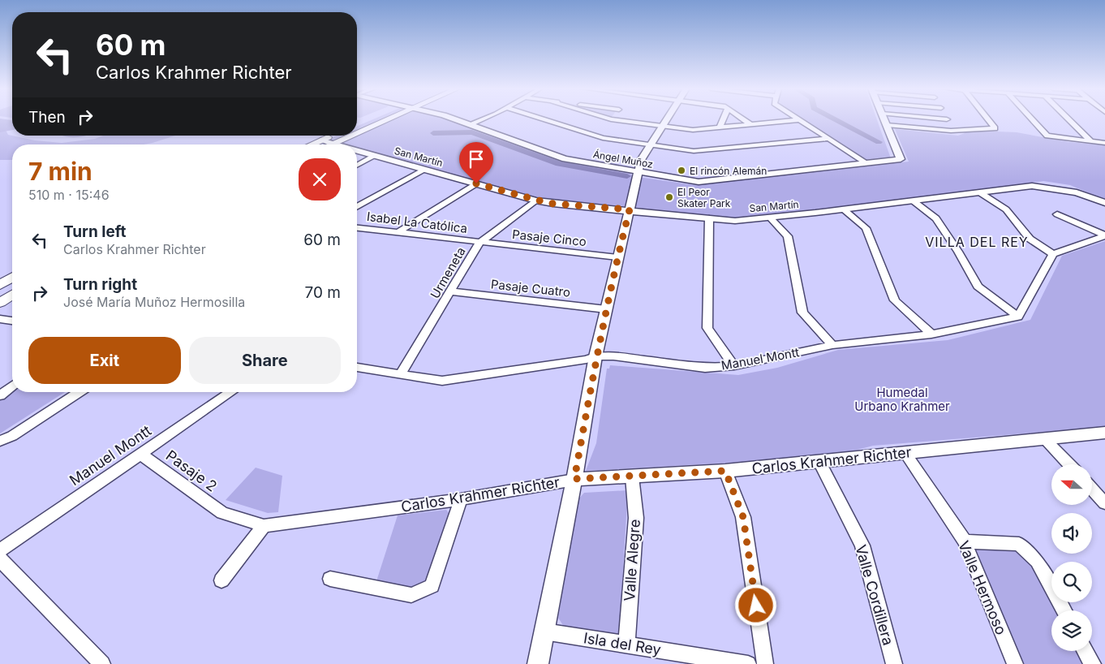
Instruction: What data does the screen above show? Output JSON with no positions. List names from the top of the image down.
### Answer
{
  "streets": {
    "street": [
      "San Martín",
      "Ángel Muñoz",
      "Isabel La Católica",
      "Pasaje Cinco",
      "Urmeneta",
      "Pasaje Cuatro",
      "Manuel Montt",
      "Carlos Krahmer Richter",
      "Pasaje 2",
      "Valle Alegre",
      "Valle Hermoso",
      "Valle Cordillera",
      "Isla del Rey"
    ]
  },
  "crossings": [
    ["San Martín", "Urmeneta"],
    ["Isabel La Católica", "Pasaje Cinco"],
    ["Isabel La Católica", "Urmeneta"],
    ["Pasaje Cinco", "Urmeneta"],
    ["Urmeneta", "Pasaje Cuatro"],
    ["Urmeneta", "Manuel Montt"],
    ["Manuel Montt", "Pasaje 2"],
    ["Carlos Krahmer Richter", "Pasaje 2"],
    ["Carlos Krahmer Richter", "Valle Alegre"],
    ["Carlos Krahmer Richter", "Valle Hermoso"],
    ["Carlos Krahmer Richter", "Valle Cordillera"],
    ["Valle Alegre", "Isla del Rey"]
  ],
  "districts": ["VILLA DEL REY"],
  "parks": ["Humedal Urbano Krahmer"],
  "places": ["El rincón Alemán", "El Peor Skater Park"],
  "north": "left",
  "page": {
    "turn": ["60 m", "Carlos Krahmer Richter"],
    "then": "Then",
    "heading": ["7 min", "510 m · 15:46"],
    "list": [
      {
        "name": "Turn left",
        "note": "Carlos Krahmer Richter",
        "value": "60 m"
      },
      {
        "name": "Turn right",
        "note": "José María Muñoz Hermosilla",
        "value": "70 m"
      }
    ],
    "buttons": ["Exit", "Share"]
  }
}
